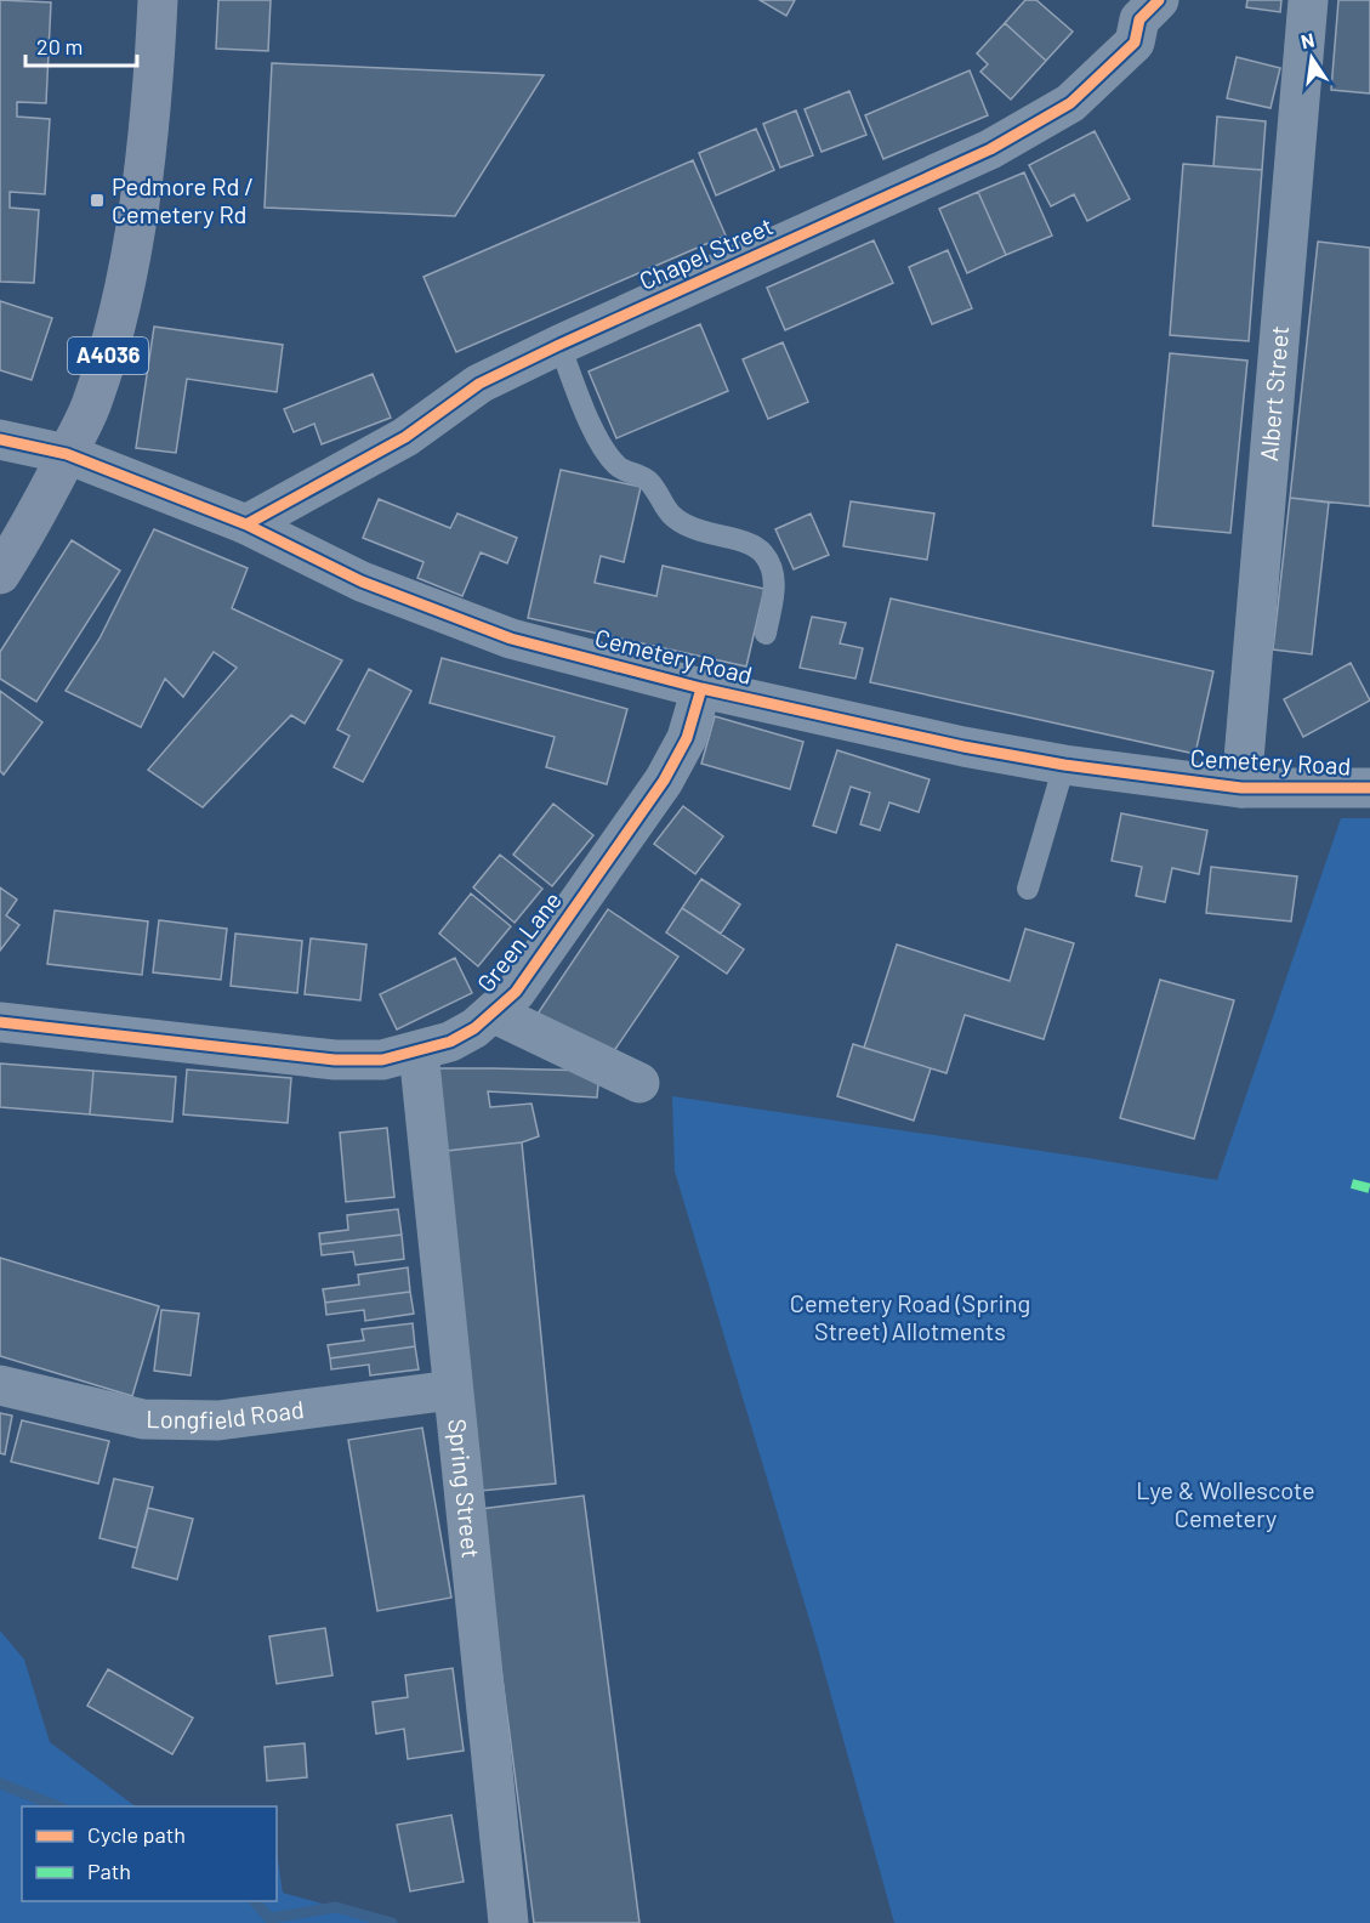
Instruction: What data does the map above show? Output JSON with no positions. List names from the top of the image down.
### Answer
{
  "streets": {
    "highway": ["A4036"],
    "street": [
      "Chapel Street",
      "Albert Street",
      "Cemetery Road",
      "Green Lane",
      "Longfield Road",
      "Spring Street"
    ]
  },
  "crossings": [
    ["Chapel Street", "Cemetery Road"],
    ["A4036", "Cemetery Road"],
    ["Albert Street", "Cemetery Road"],
    ["Cemetery Road", "Green Lane"],
    ["Green Lane", "Spring Street"],
    ["Longfield Road", "Spring Street"]
  ],
  "parks": ["Cemetery Road (Spring Street) Allotments", "Lye & Wollescote Cemetery"],
  "places": {
    "transit": ["Pedmore Rd / Cemetery Rd"]
  },
  "legend": ["Cycle path", "Path"],
  "scale_bar": "20 m",
  "north": "top"
}
